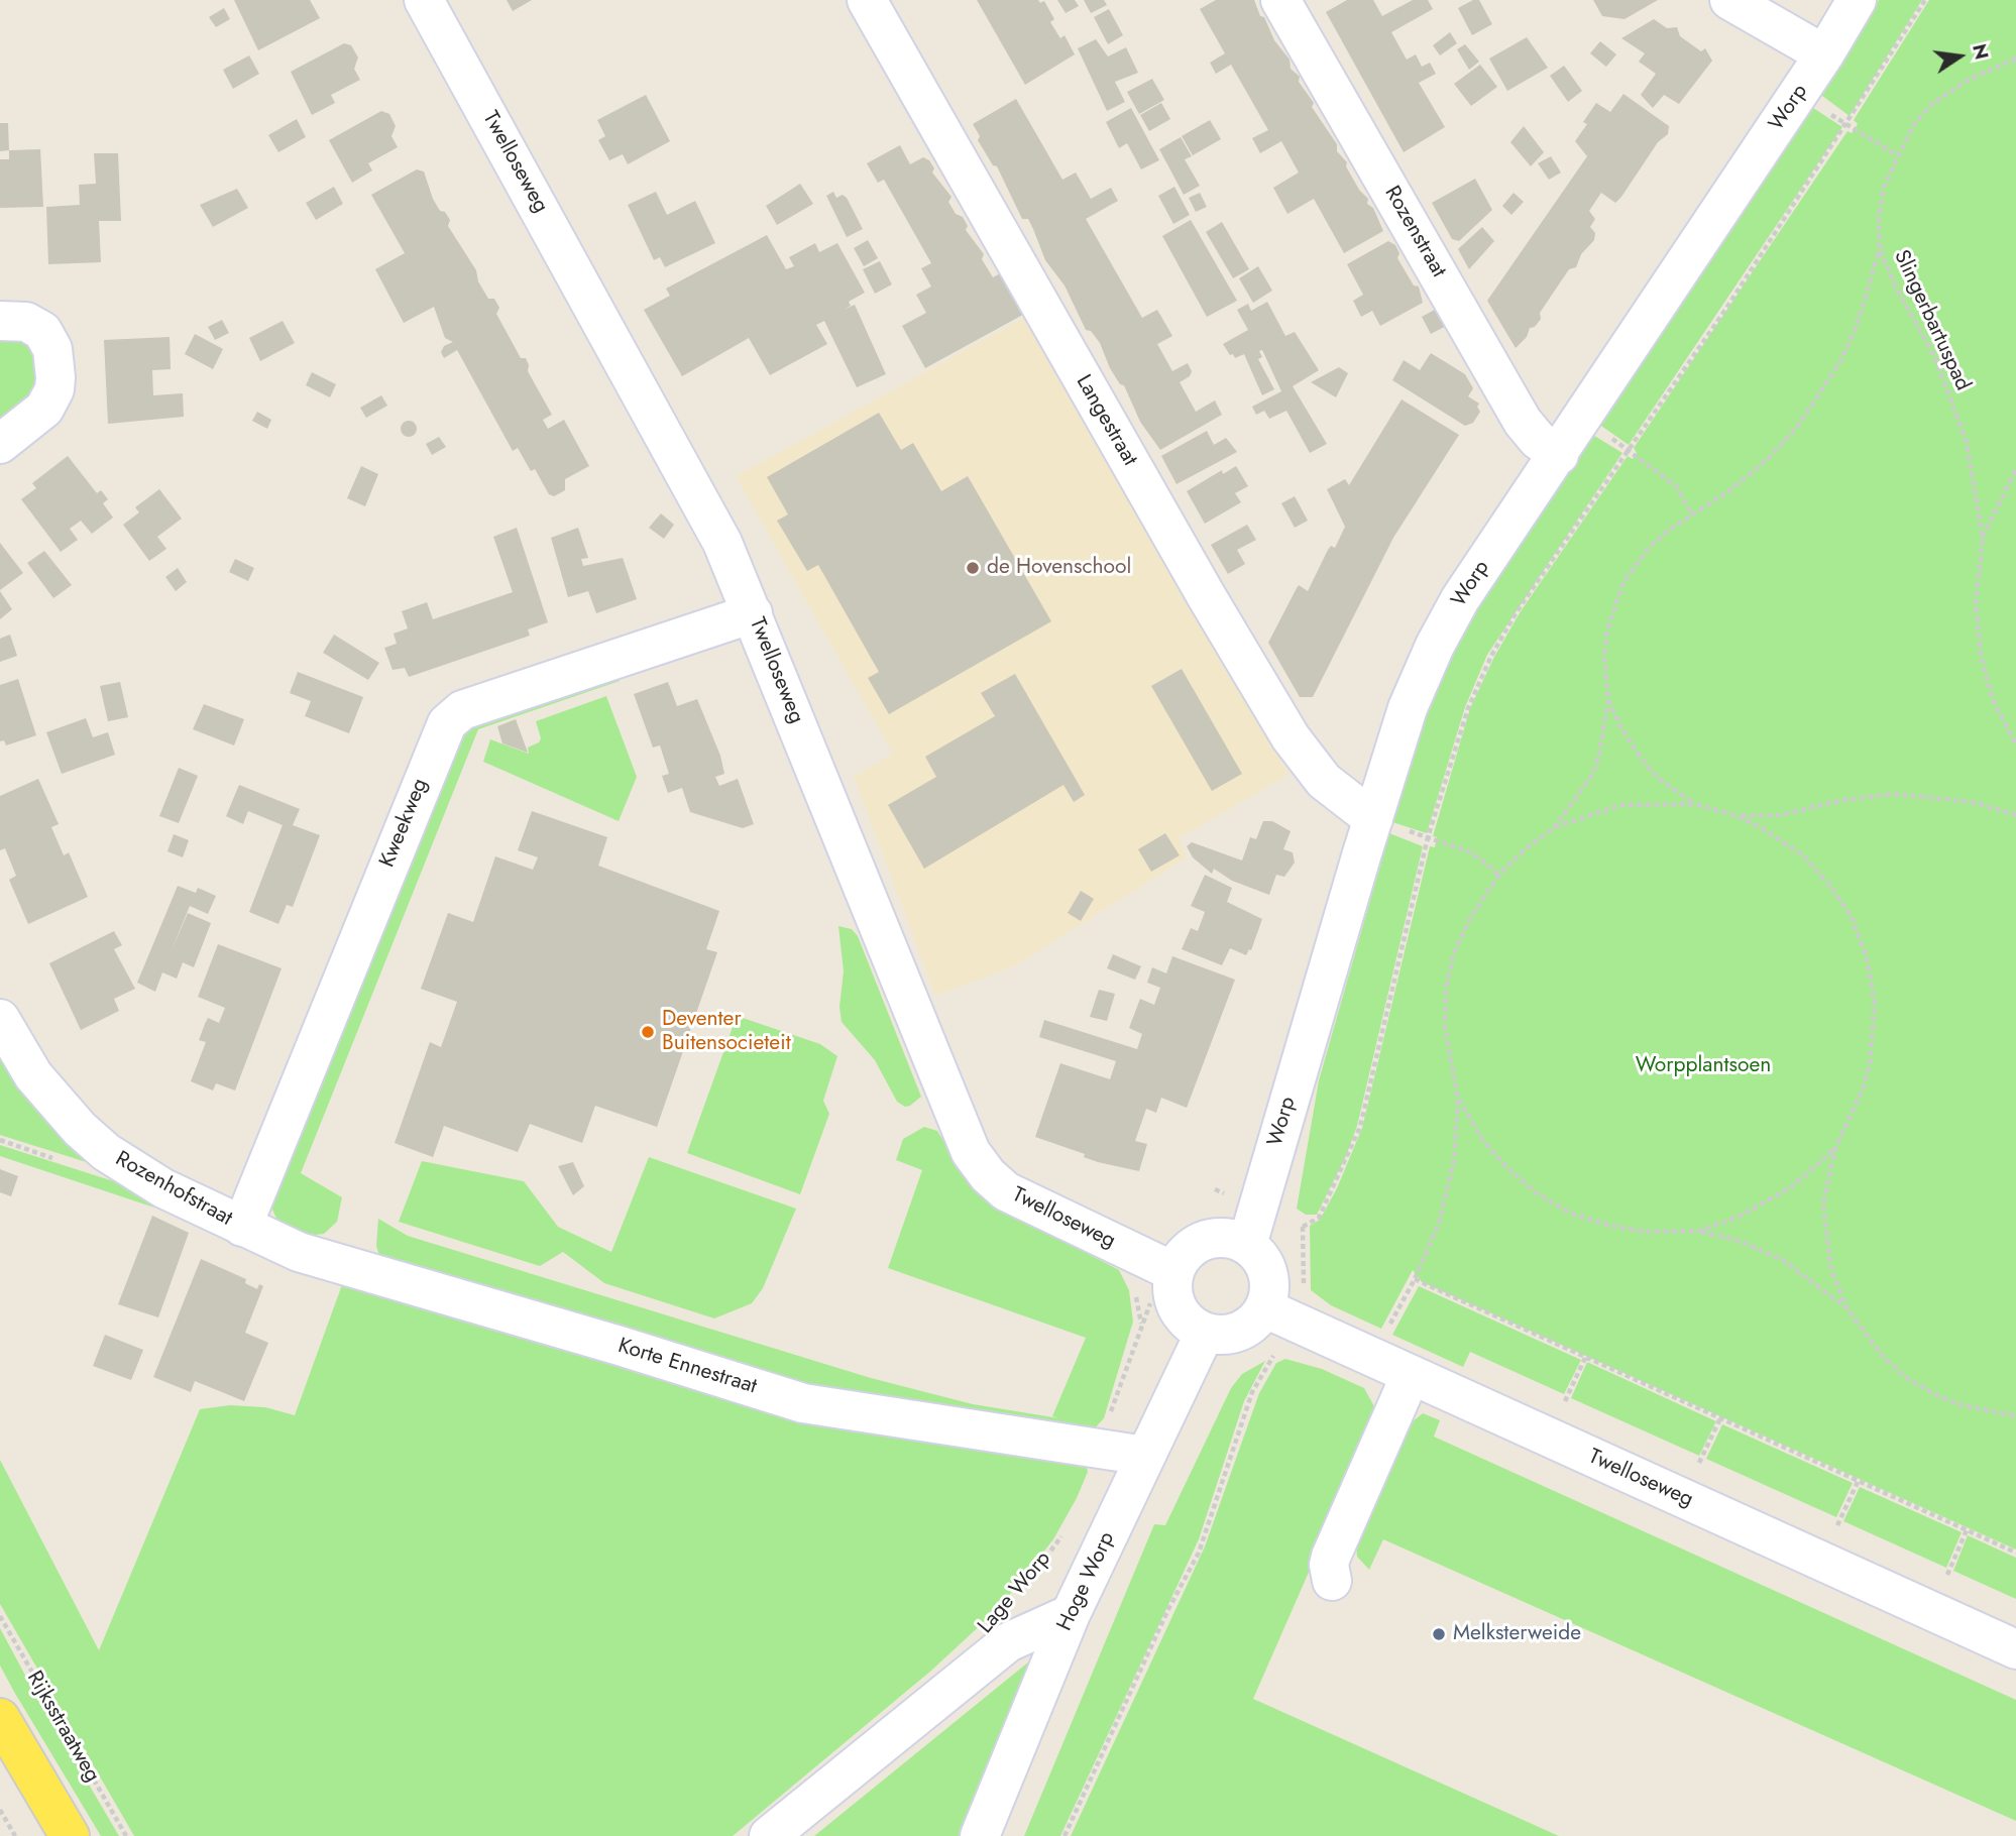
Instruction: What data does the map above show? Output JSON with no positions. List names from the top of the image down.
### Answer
{
  "streets": {
    "street": [
      "Worp",
      "Twelloseweg",
      "Rozenstraat",
      "Langestraat",
      "Kweekweg",
      "Rozenhofstraat",
      "Korte Ennestraat",
      "Hoge Worp",
      "Lage Worp"
    ],
    "path": ["Slingerbartuspad", "Rijksstraatweg"]
  },
  "crossings": [
    ["Worp", "Rozenstraat"],
    ["Worp", "Langestraat"],
    ["Twelloseweg", "Kweekweg"],
    ["Kweekweg", "Rozenhofstraat"],
    ["Kweekweg", "Korte Ennestraat"],
    ["Rozenhofstraat", "Korte Ennestraat"],
    ["Korte Ennestraat", "Hoge Worp"],
    ["Hoge Worp", "Lage Worp"]
  ],
  "parks": ["Worpplantsoen"],
  "places": ["de Hovenschool", "Deventer Buitensocieteit", "Melksterweide"],
  "north": "right"
}
